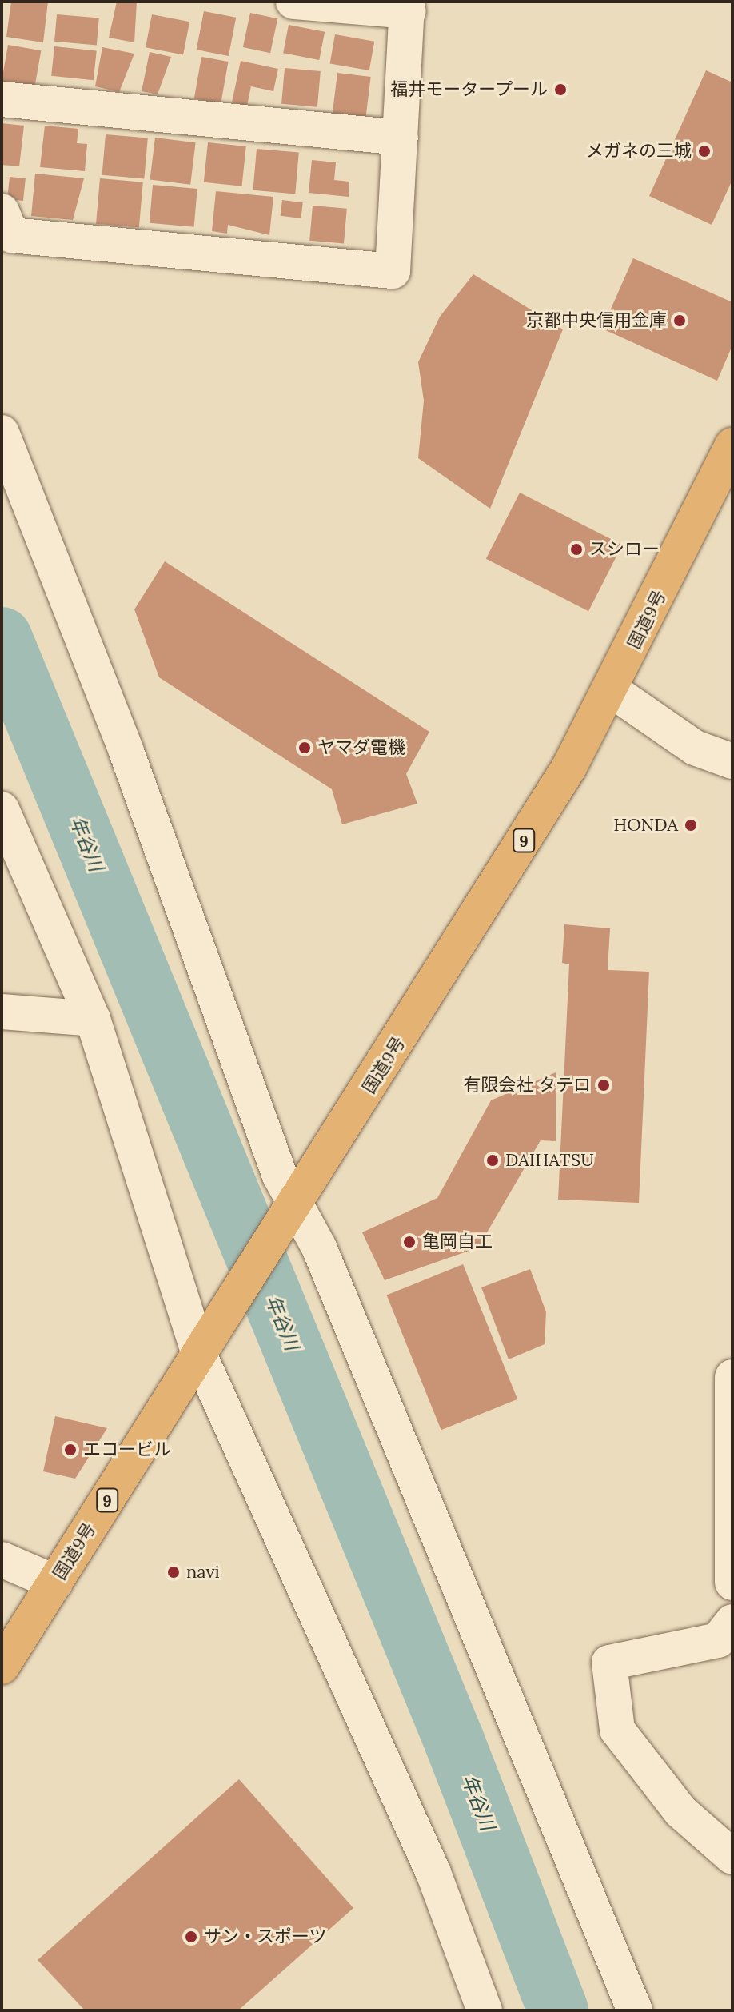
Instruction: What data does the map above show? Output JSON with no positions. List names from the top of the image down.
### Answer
{
  "streets": {
    "highway": ["国道9号", "9"]
  },
  "water": ["年谷川"],
  "places": [
    "福井モータープール",
    "メガネの三城",
    "京都中央信用金庫",
    "スシロー",
    "ヤマダ電機",
    "HONDA",
    "有限会社 タテロ",
    "DAIHATSU",
    "亀岡自工",
    "エコービル",
    "navi",
    "サン・スポーツ"
  ]
}
